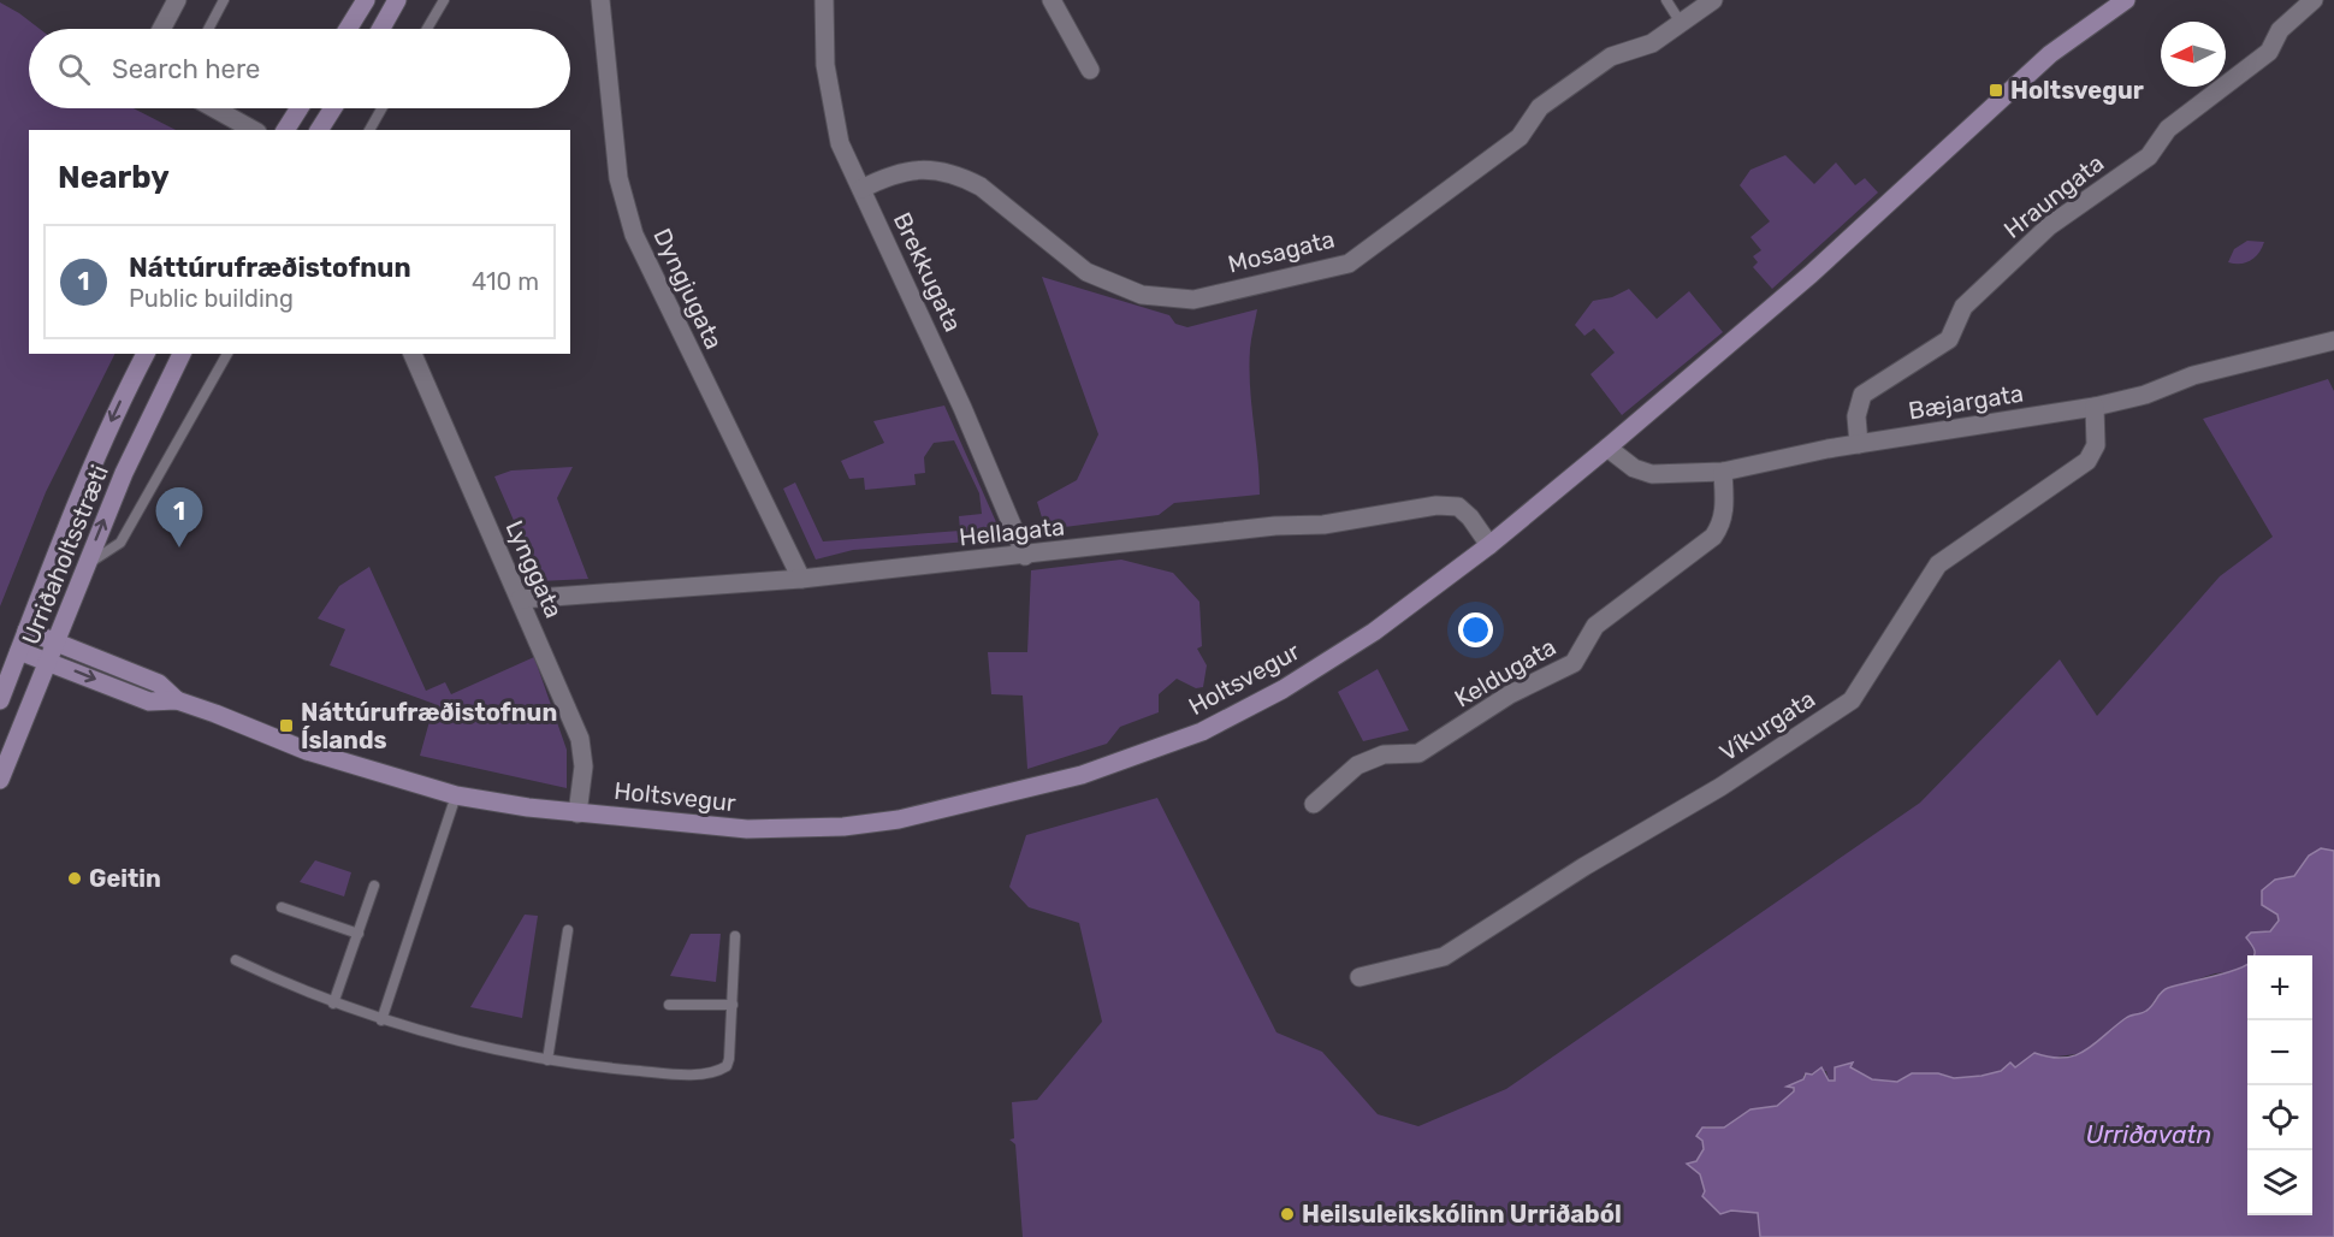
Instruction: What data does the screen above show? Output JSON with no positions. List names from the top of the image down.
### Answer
{
  "streets": {
    "street": [
      "Hraungata",
      "Mosagata",
      "Brekkugata",
      "Dyngjugata",
      "Bæjargata",
      "Hellagata",
      "Urriðaholtsstræti",
      "Lynggata",
      "Keldugata",
      "Holtsvegur",
      "Víkurgata"
    ]
  },
  "crossings": [
    ["Hraungata", "Bæjargata"],
    ["Mosagata", "Brekkugata"],
    ["Brekkugata", "Hellagata"],
    ["Dyngjugata", "Hellagata"],
    ["Bæjargata", "Keldugata"],
    ["Bæjargata", "Holtsvegur"],
    ["Bæjargata", "Víkurgata"],
    ["Hellagata", "Lynggata"],
    ["Hellagata", "Holtsvegur"],
    ["Urriðaholtsstræti", "Holtsvegur"],
    ["Lynggata", "Holtsvegur"]
  ],
  "water": ["Urriðavatn"],
  "places": {
    "transit": ["Holtsvegur", "Náttúrufræðistofnun Íslands"],
    "other": ["Geitin", "Heilsuleikskólinn Urriðaból"]
  },
  "north": "left",
  "page": {
    "search": "Search here",
    "heading": "Nearby",
    "list": [
      {
        "mark": "1",
        "name": "Náttúrufræðistofnun",
        "note": "Public building",
        "value": "410 m"
      }
    ],
    "pins": "1",
    "map_buttons": ["+", "−"]
  }
}
